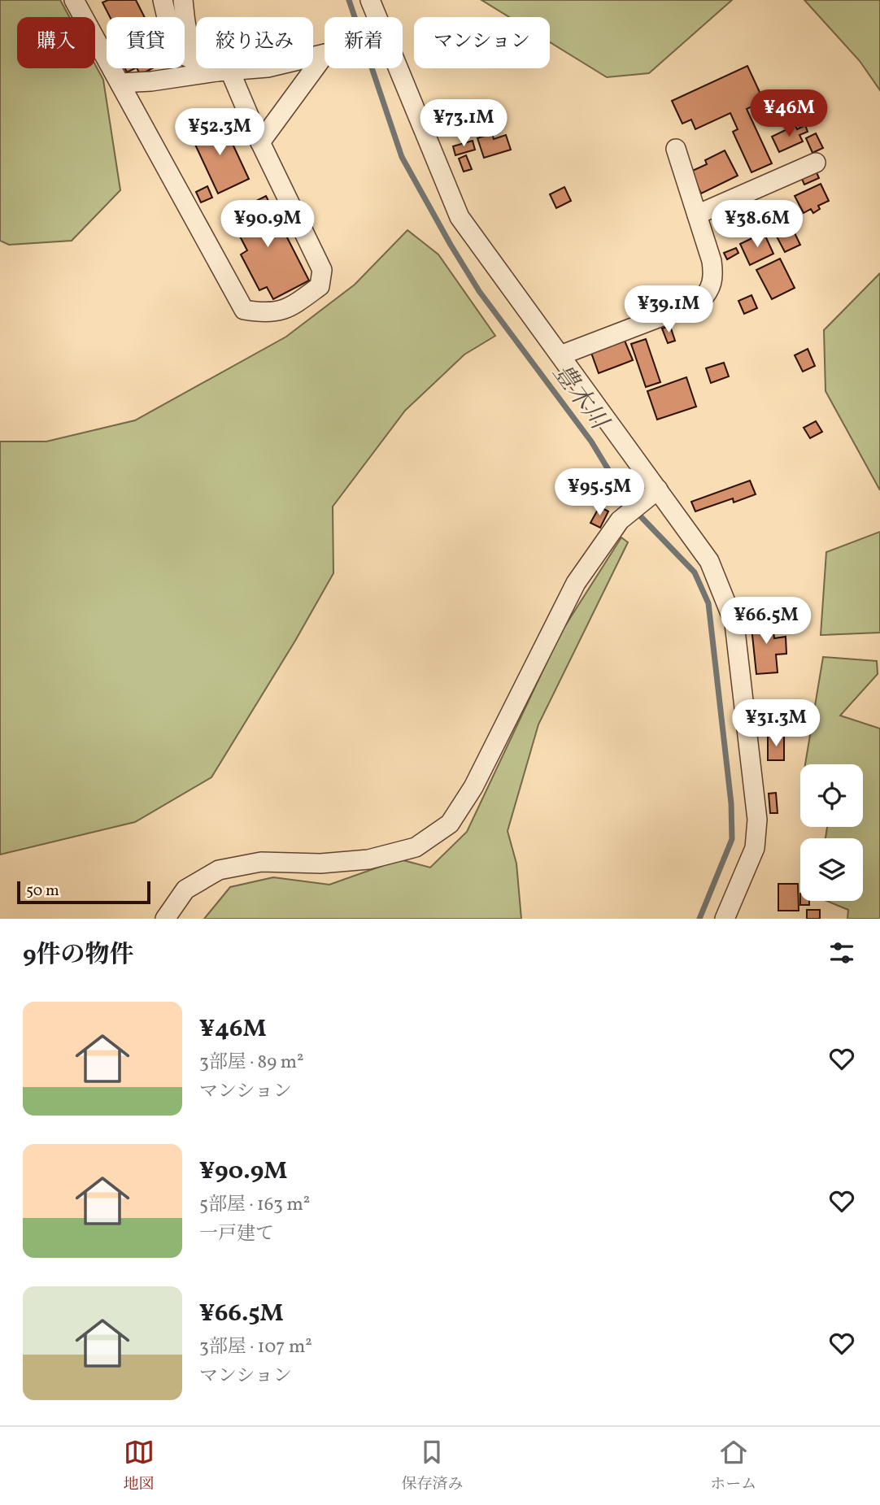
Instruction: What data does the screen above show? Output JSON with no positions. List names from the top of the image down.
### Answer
{
  "water": ["豊木川"],
  "scale_bar": "50 m",
  "page": {
    "chip": [
      "購入",
      "賃貸",
      "絞り込み",
      "新着",
      "マンション"
    ],
    "price": [
      "¥46M",
      "¥73.1M",
      "¥52.3M",
      "¥90.9M",
      "¥38.6M",
      "¥39.1M",
      "¥95.5M",
      "¥66.5M",
      "¥31.3M"
    ],
    "scale": "50 m",
    "heading": "9件の物件",
    "list": [
      {
        "name": "¥46M",
        "note": "3部屋 · 89 m² · マンション"
      },
      {
        "name": "¥90.9M",
        "note": "5部屋 · 163 m² · 一戸建て"
      },
      {
        "name": "¥66.5M",
        "note": "3部屋 · 107 m² · マンション"
      }
    ],
    "tabs": ["地図", "保存済み", "ホーム"]
  }
}
